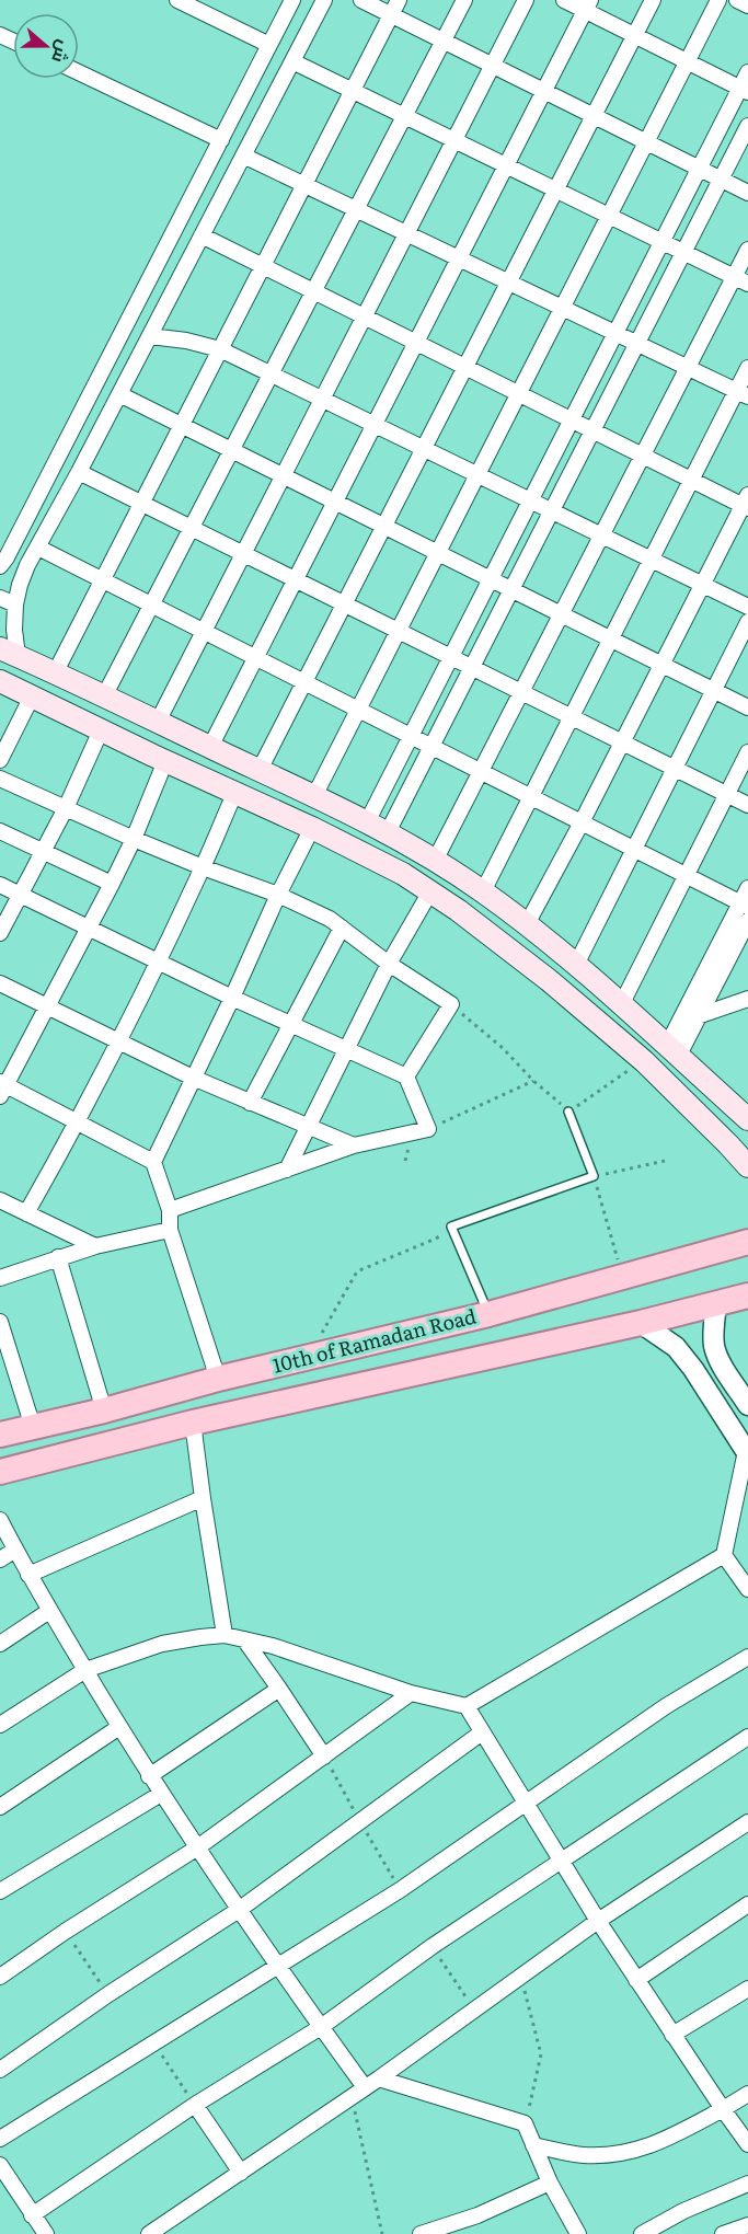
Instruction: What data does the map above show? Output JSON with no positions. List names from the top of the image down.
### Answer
{
  "streets": {
    "main road": ["10th of Ramadan Road"]
  },
  "north": "right"
}
